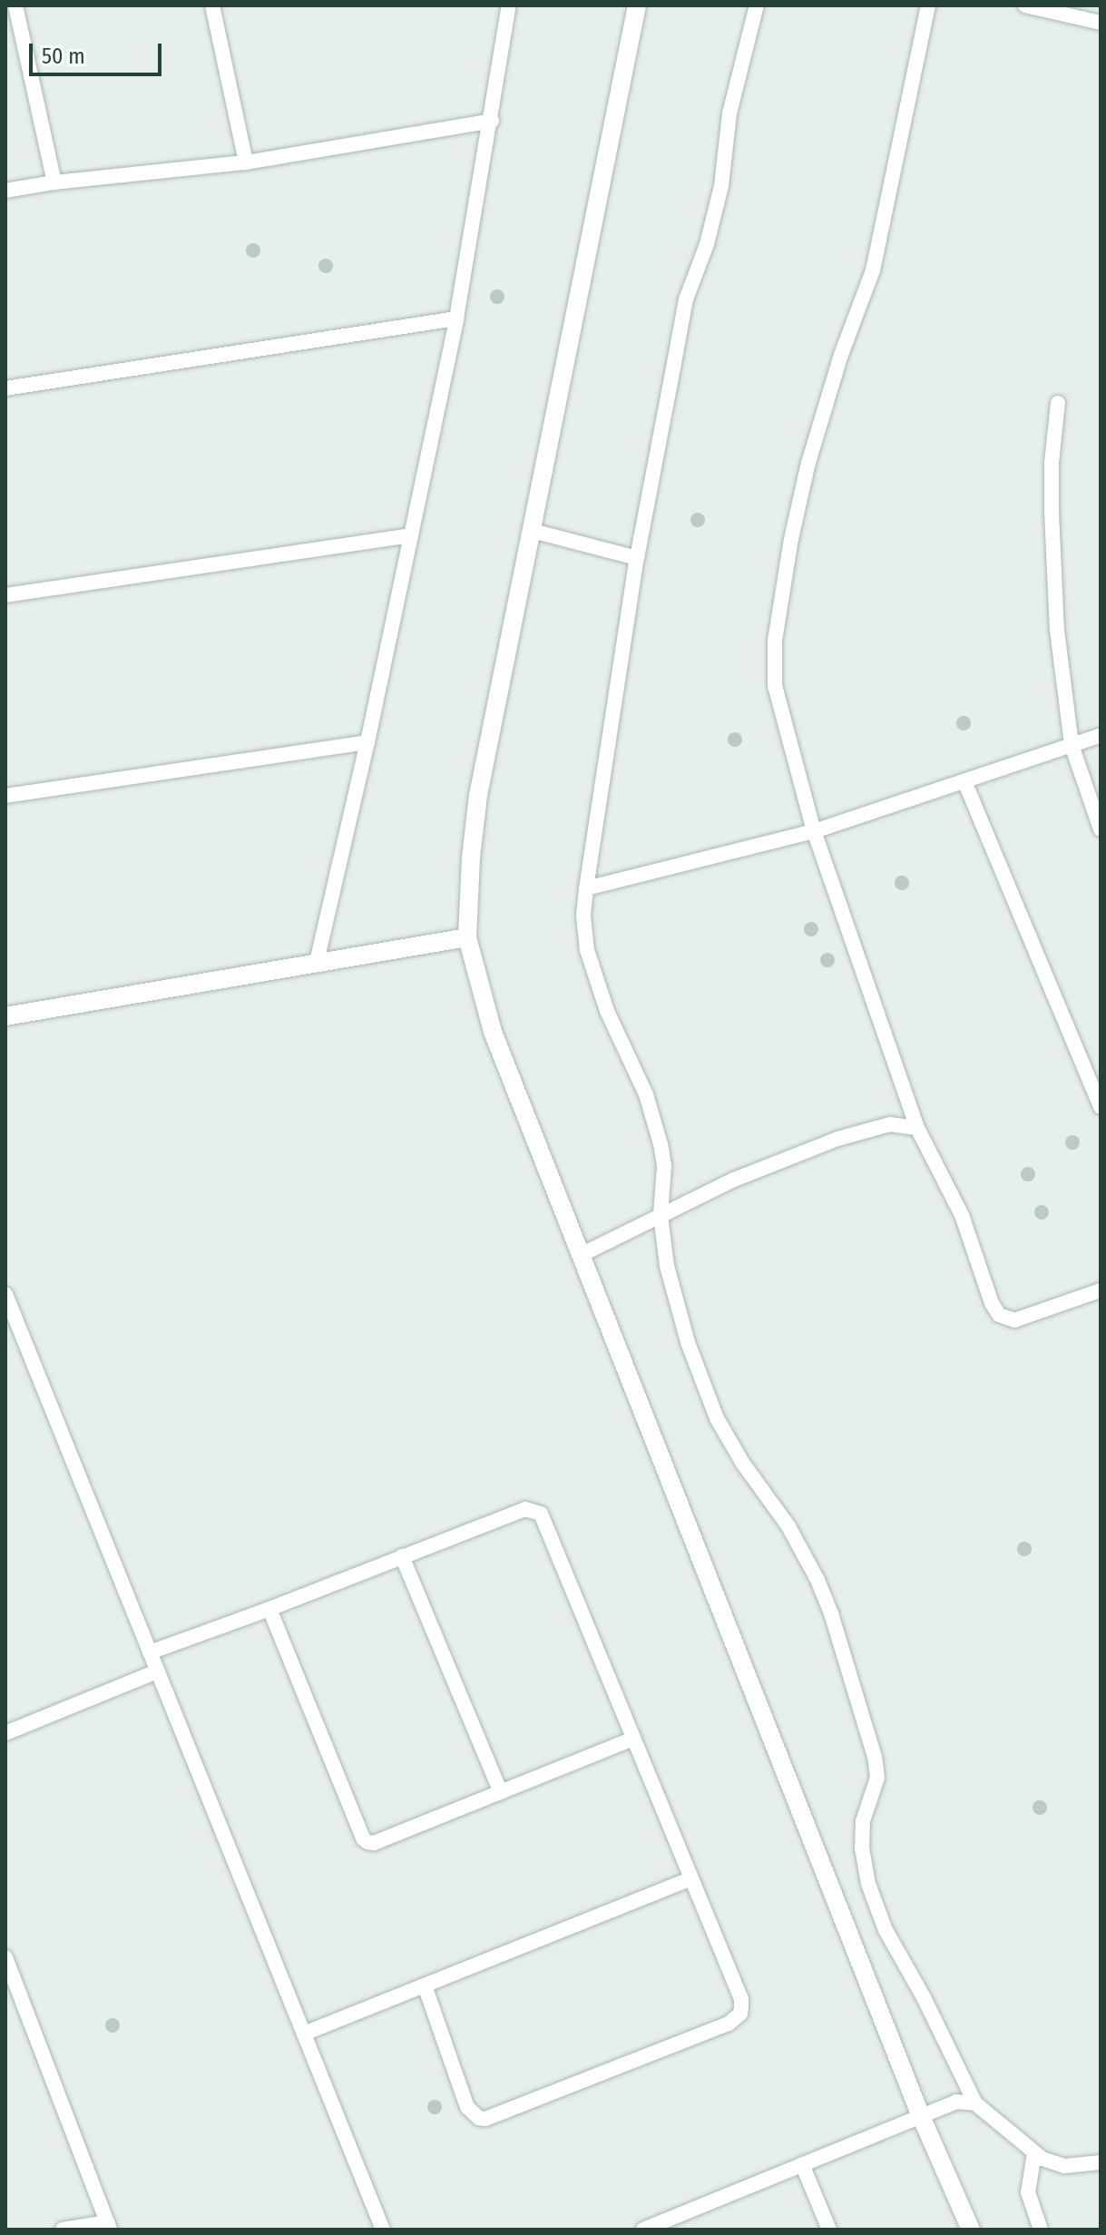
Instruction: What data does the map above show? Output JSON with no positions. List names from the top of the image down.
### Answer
{
  "scale_bar": "50 m"
}
